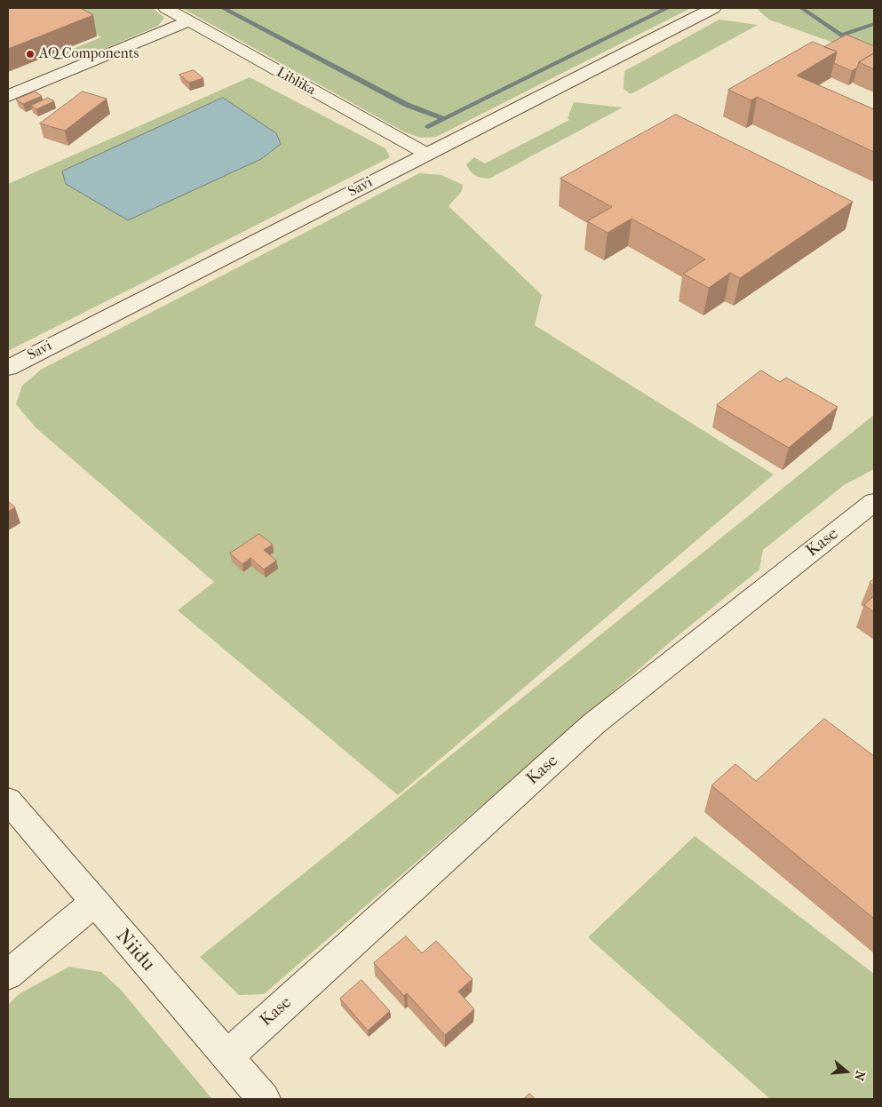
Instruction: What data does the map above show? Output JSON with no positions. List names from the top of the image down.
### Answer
{
  "streets": {
    "street": [
      "Liblika",
      "Savi",
      "Kase",
      "Niidu"
    ]
  },
  "crossings": [
    ["Liblika", "Savi"],
    ["Kase", "Niidu"]
  ],
  "places": ["AQ Components"],
  "north": "right"
}
